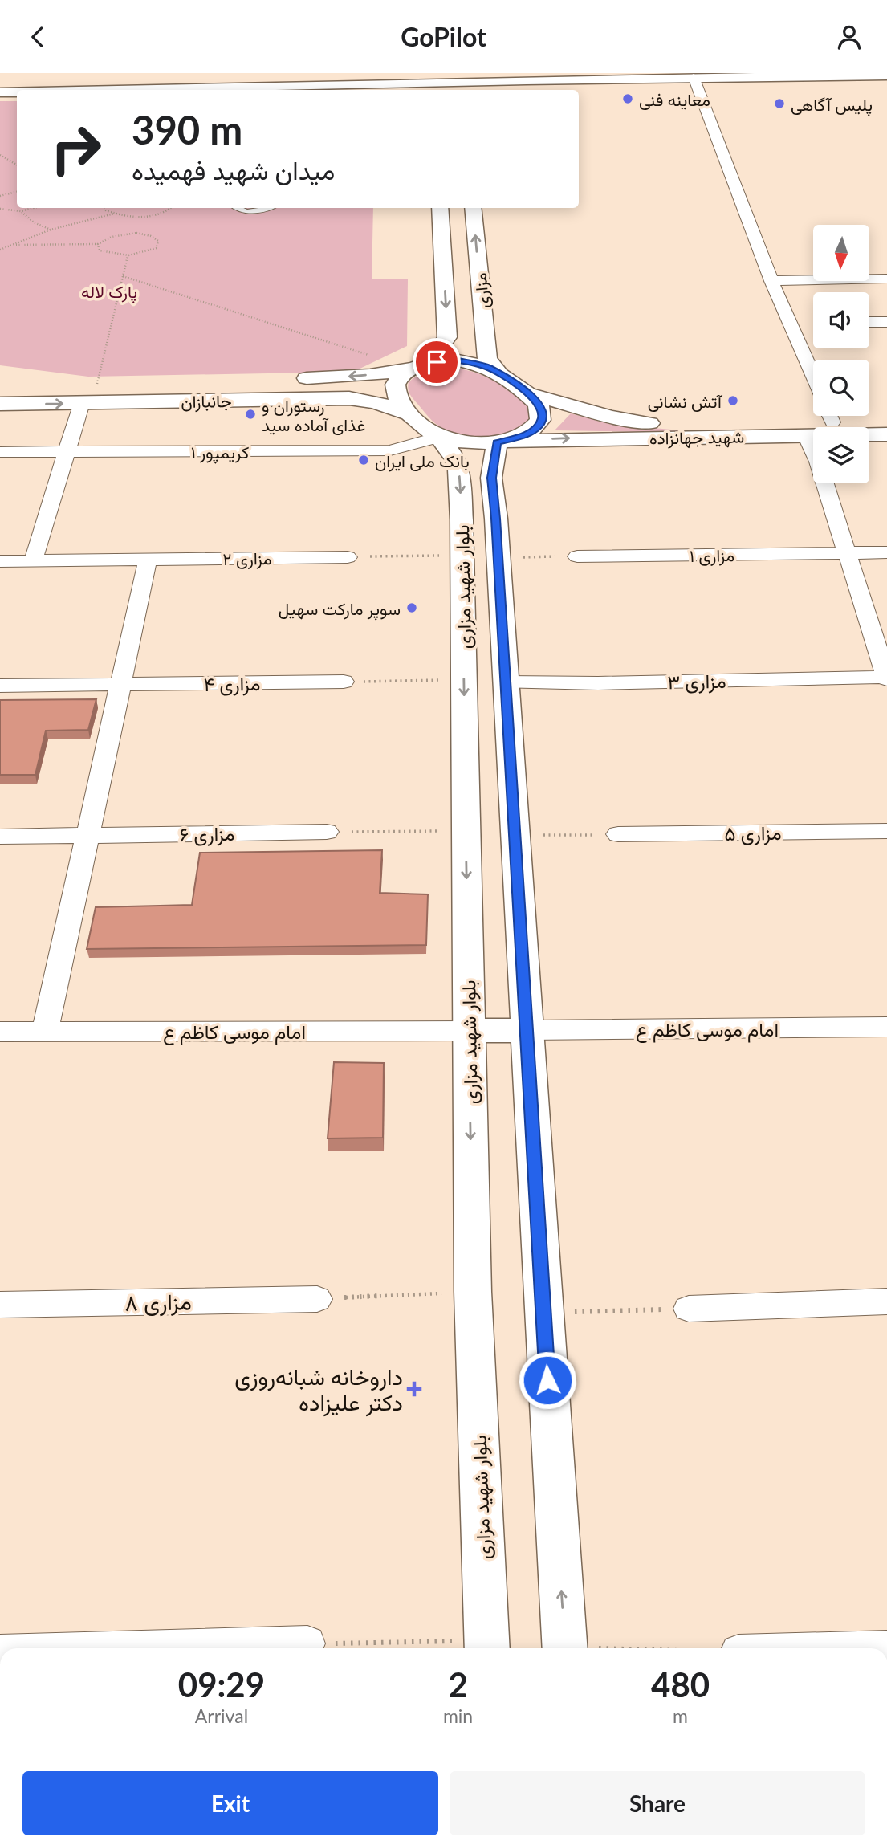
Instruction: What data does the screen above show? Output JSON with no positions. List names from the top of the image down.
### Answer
{
  "streets": {
    "main road": [
      "مزاری",
      "جانبازان",
      "شهید جهانزاده",
      "بلوار شهید مزاری"
    ],
    "street": [
      "کریمپور ۱",
      "مزاری ۱",
      "مزاری ۲",
      "مزاری ۳",
      "مزاری ۴",
      "مزاری ۵",
      "مزاری ۶",
      "امام موسی کاظم ع",
      "مزاری ۸"
    ]
  },
  "crossings": [
    ["مزاری", "شهید جهانزاده"],
    ["شهید جهانزاده", "کریمپور ۱"],
    ["شهید جهانزاده", "بلوار شهید مزاری"],
    ["کریمپور ۱", "بلوار شهید مزاری"],
    ["بلوار شهید مزاری", "مزاری ۳"],
    ["بلوار شهید مزاری", "امام موسی کاظم ع"]
  ],
  "one_way": ["مزاری"],
  "parks": ["پارک لاله"],
  "places": {
    "other": [
      "معاینه فنی",
      "پلیس آگاهی",
      "آتش نشانی",
      "رستوران و غذای آماده سید",
      "بانک ملی ایران",
      "سوپر مارکت سهیل"
    ],
    "health": ["داروخانه شبانه‌روزی دکتر علیزاده"]
  },
  "north": "bottom",
  "page": {
    "header": "GoPilot",
    "turn": ["390 m", "میدان شهید فهمیده"],
    "eta": [
      "09:29",
      "Arrival",
      "2",
      "min",
      "480",
      "m"
    ],
    "buttons": ["Exit", "Share"]
  }
}
